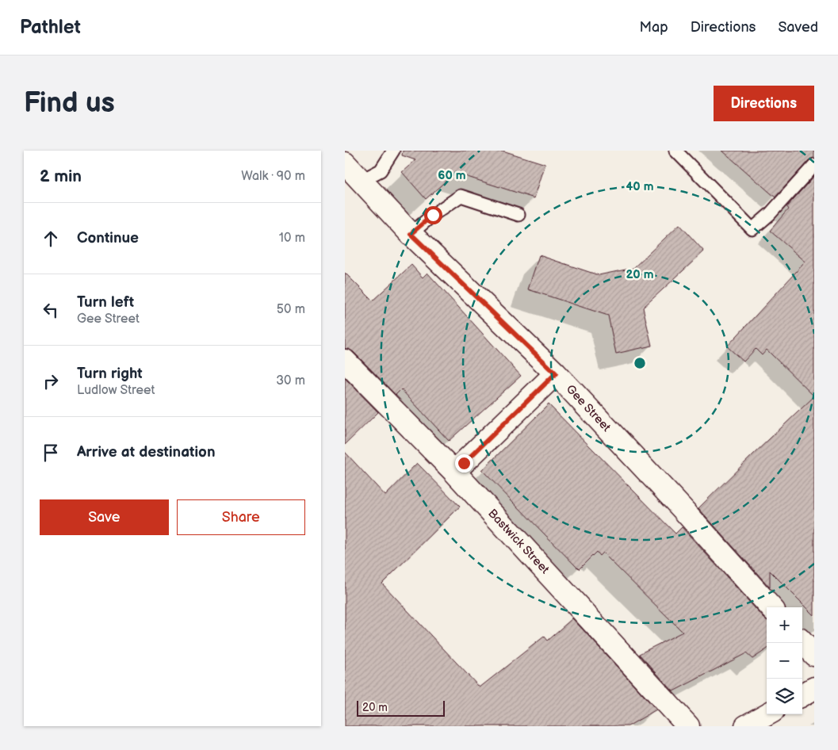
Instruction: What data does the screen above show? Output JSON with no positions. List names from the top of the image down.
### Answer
{
  "streets": {
    "street": ["Gee Street", "Bastwick Street"]
  },
  "scale_bar": "20 m",
  "page": {
    "header": "Pathlet",
    "nav": ["Map", "Directions", "Saved"],
    "buttons": [
      "Directions",
      ["Save", "Share"]
    ],
    "title": "Find us",
    "heading": ["2 min", "Walk · 90 m"],
    "list": [
      ["Continue", "10 m"],
      ["Turn left", "Gee Street", "50 m"],
      ["Turn right", "Ludlow Street", "30 m"],
      "Arrive at destination"
    ],
    "map_buttons": ["+", "−"],
    "scale": "20 m"
  },
  "rings": ["60 m", "40 m", "20 m"]
}
